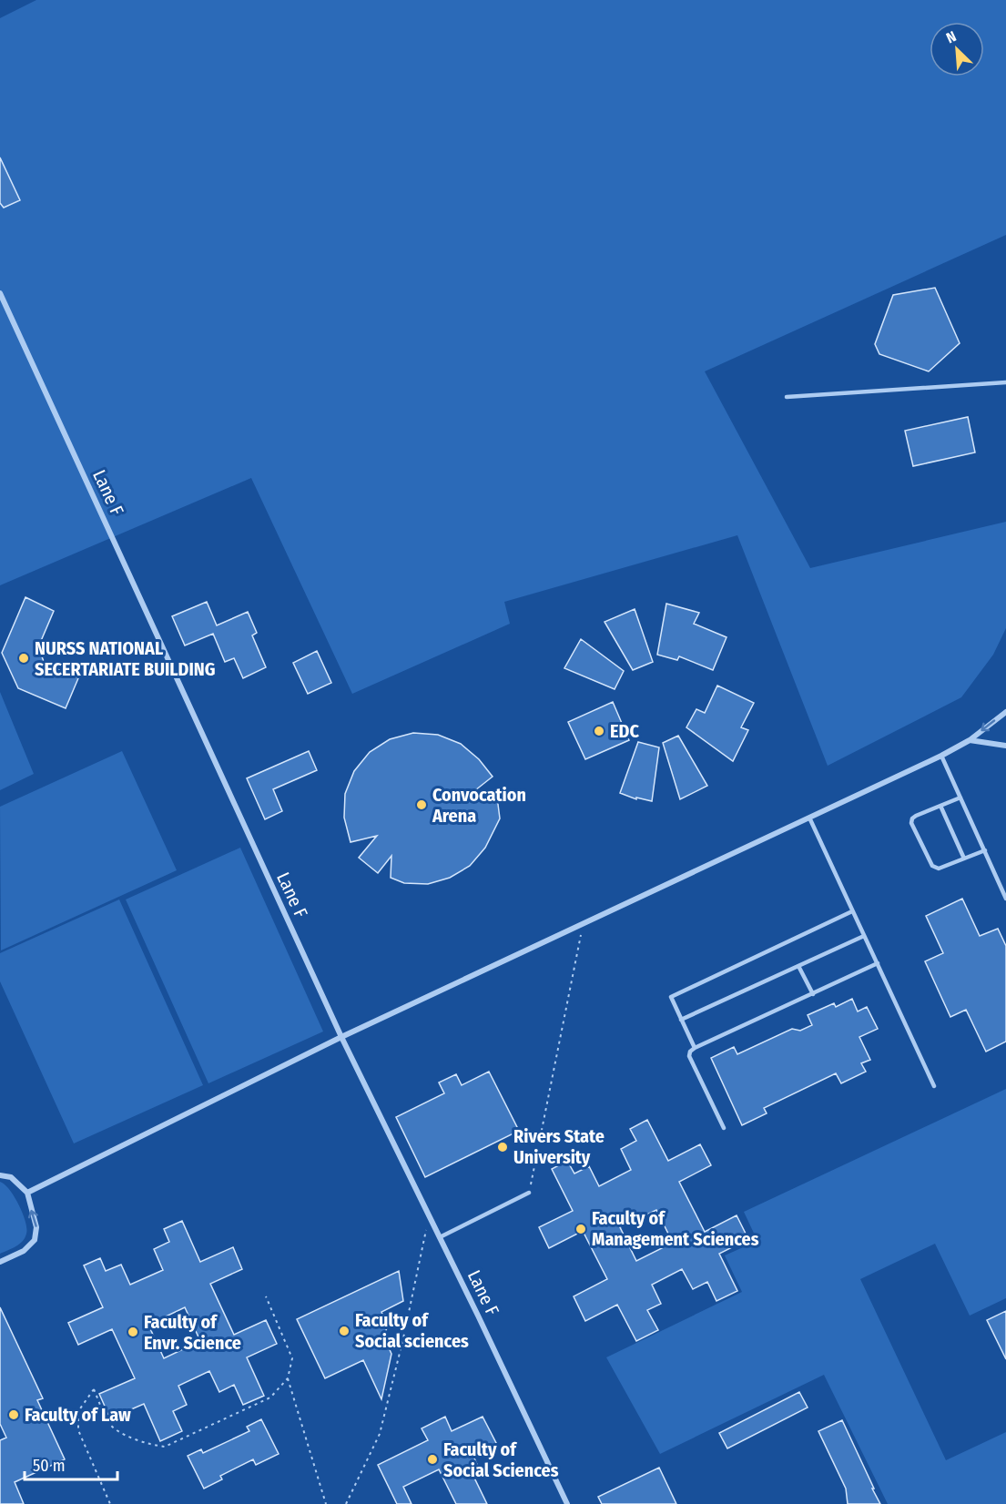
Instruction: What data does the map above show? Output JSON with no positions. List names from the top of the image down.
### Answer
{
  "streets": {
    "street": ["Lane F"]
  },
  "places": [
    "NURSS NATIONAL SECERTARIATE BUILDING",
    "EDC",
    "Convocation Arena",
    "Rivers State University",
    "Faculty of Management Sciences",
    "Faculty of Social sciences",
    "Faculty of Envr. Science",
    "Faculty of Law",
    "Faculty of Social Sciences"
  ],
  "scale_bar": "50 m",
  "north": "top left"
}
